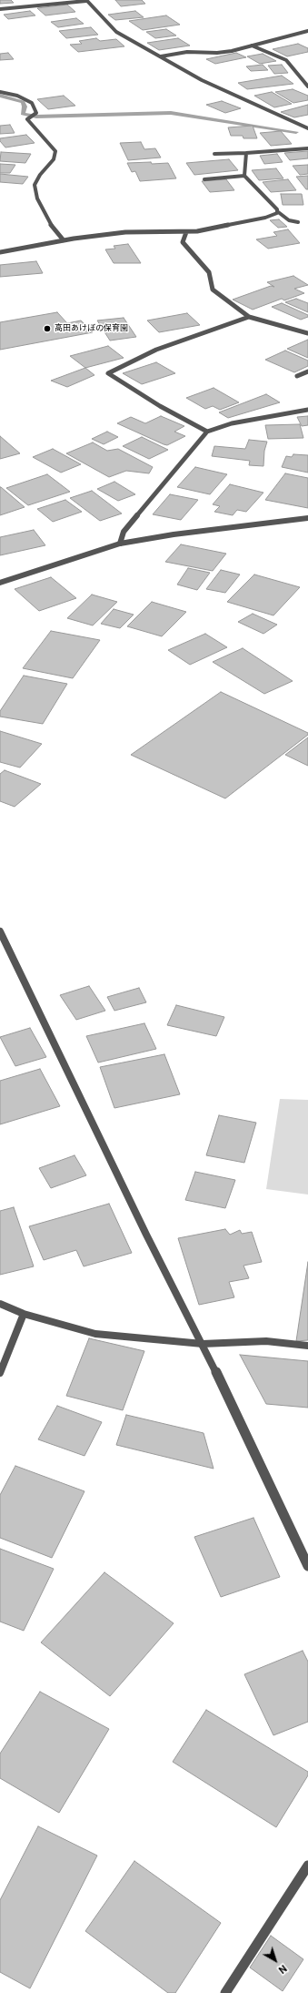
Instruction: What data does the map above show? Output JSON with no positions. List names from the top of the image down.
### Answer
{
  "places": ["高田あけぼの保育園"],
  "north": "bottom right"
}
